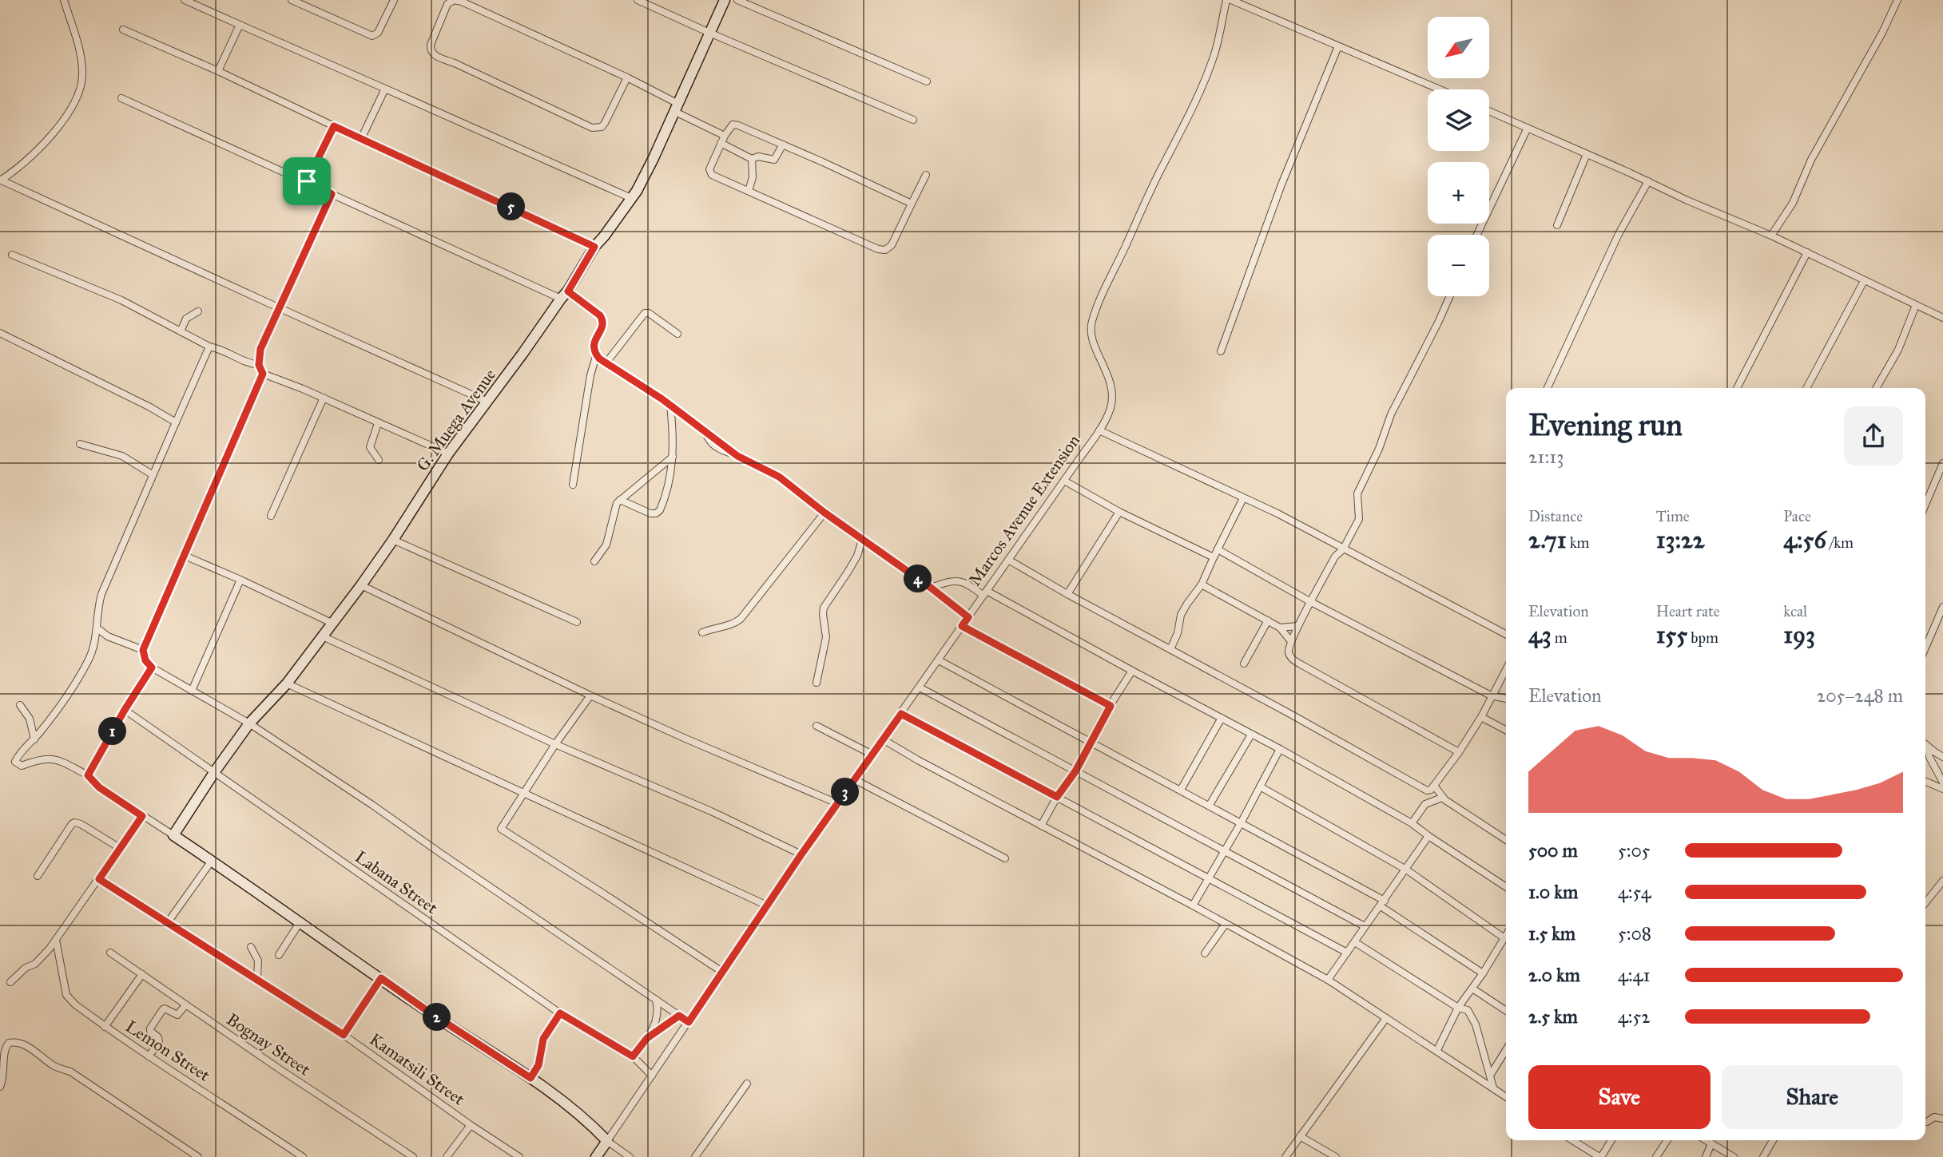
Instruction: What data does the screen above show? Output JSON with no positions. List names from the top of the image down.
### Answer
{
  "streets": {
    "street": [
      "G. Muega Avenue",
      "Marcos Avenue Extension",
      "Labana Street",
      "Bognay Street",
      "Lemon Street",
      "Kamatsili Street"
    ]
  },
  "crossings": [
    ["G. Muega Avenue", "Labana Street"],
    ["Marcos Avenue Extension", "Labana Street"]
  ],
  "north": "bottom left",
  "page": {
    "map_buttons": ["+", "−"],
    "pins": [
      "5",
      "4",
      "1",
      "3",
      "2"
    ],
    "heading": ["Evening run", "21:13"],
    "stats": [
      ["Distance", "2.71 km"],
      ["Time", "13:22"],
      ["Pace", "4:56 /km"],
      ["Elevation", "43 m"],
      ["Heart rate", "155 bpm"],
      ["kcal", "193"]
    ],
    "chart": ["Elevation", "205–248 m"],
    "list": [
      {
        "name": "500 m",
        "note": "5:05"
      },
      {
        "name": "1.0 km",
        "note": "4:54"
      },
      {
        "name": "1.5 km",
        "note": "5:08"
      },
      {
        "name": "2.0 km",
        "note": "4:41"
      },
      {
        "name": "2.5 km",
        "note": "4:52"
      }
    ],
    "buttons": ["Save", "Share"]
  }
}
